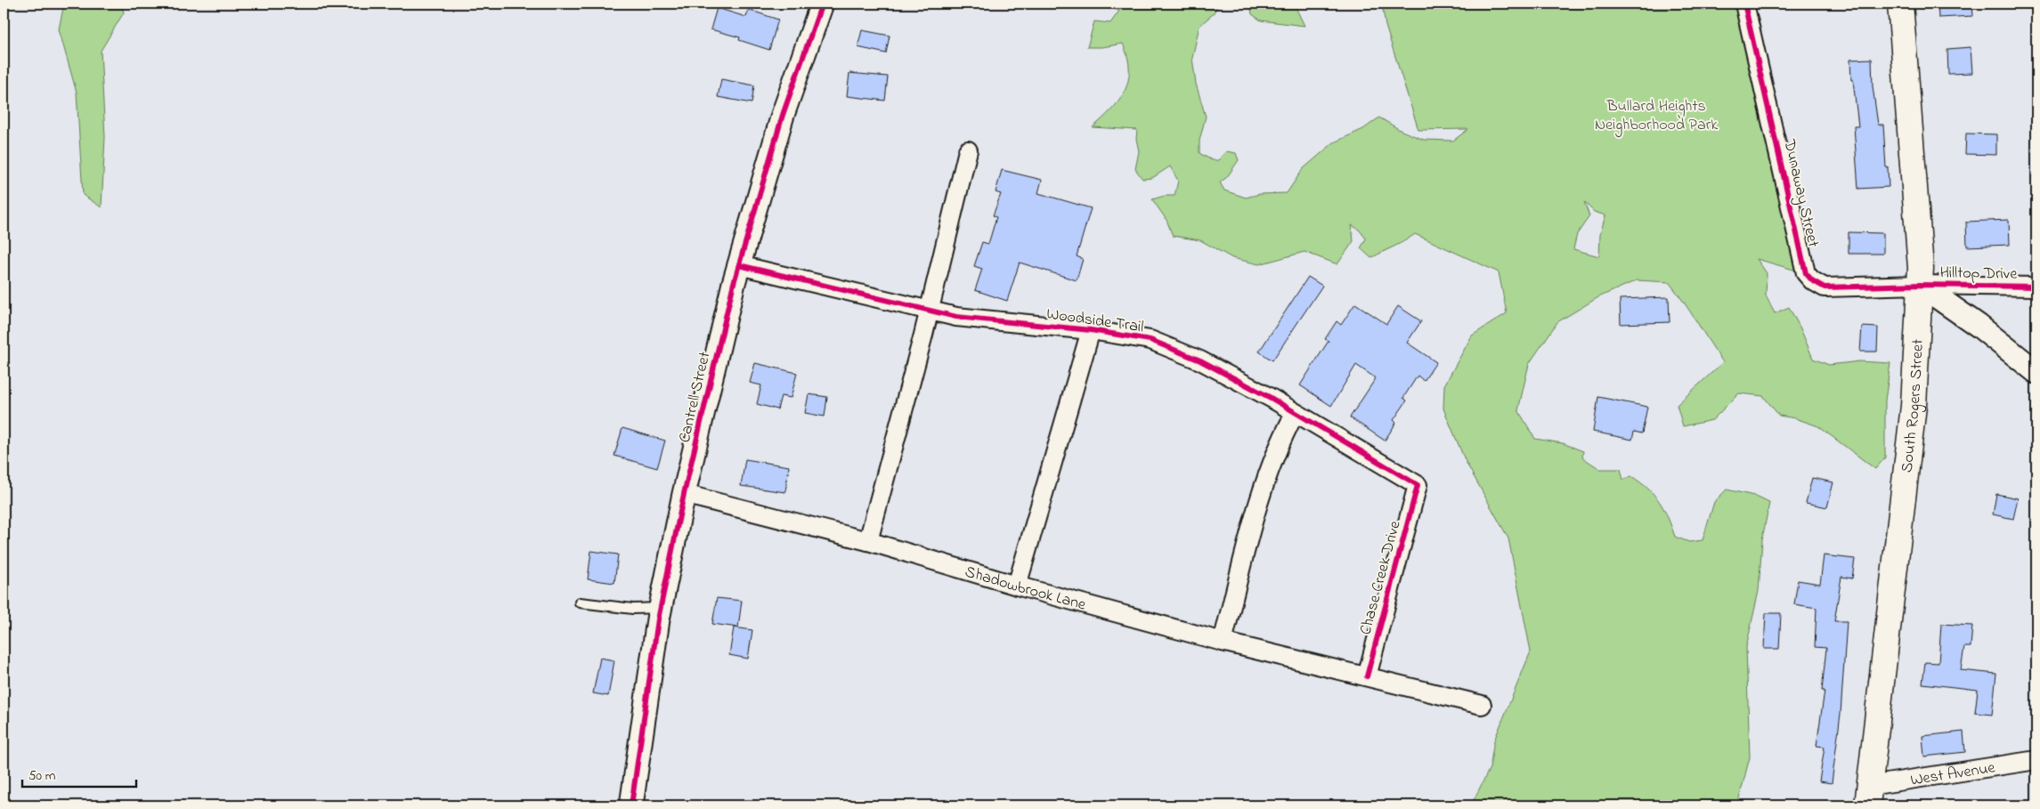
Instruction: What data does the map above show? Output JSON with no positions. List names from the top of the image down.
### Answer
{
  "streets": {
    "main road": ["South Rogers Street"],
    "street": [
      "Dunaway Street",
      "Hilltop Drive",
      "Woodside Trail",
      "Cantrell Street",
      "Chase Creek Drive",
      "Shadowbrook Lane",
      "West Avenue"
    ]
  },
  "crossings": [
    ["Dunaway Street", "Hilltop Drive"],
    ["Dunaway Street", "South Rogers Street"],
    ["Hilltop Drive", "South Rogers Street"],
    ["Woodside Trail", "Cantrell Street"],
    ["Woodside Trail", "Chase Creek Drive"],
    ["Cantrell Street", "Shadowbrook Lane"],
    ["South Rogers Street", "West Avenue"],
    ["Chase Creek Drive", "Shadowbrook Lane"]
  ],
  "parks": ["Bullard Heights Neighborhood Park"],
  "scale_bar": "50 m"
}
